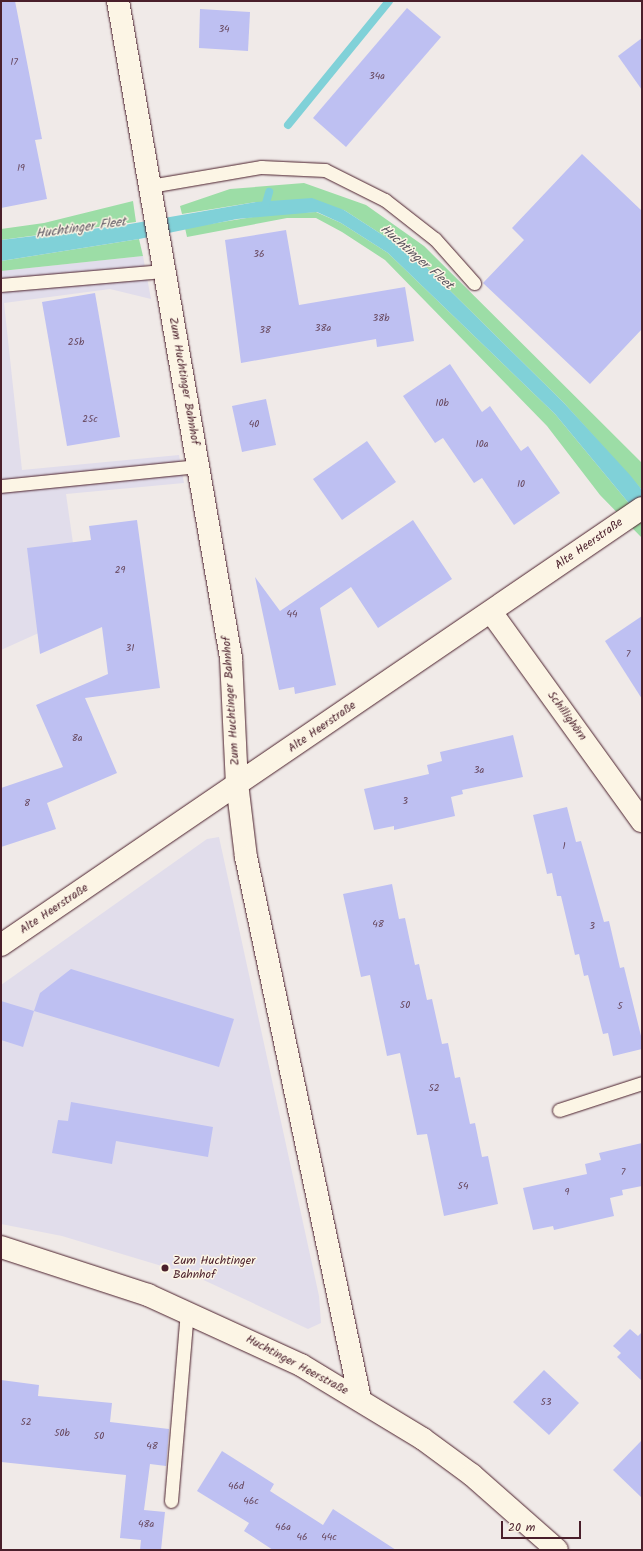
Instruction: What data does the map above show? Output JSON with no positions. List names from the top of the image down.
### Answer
{
  "streets": {
    "street": [
      "Zum Huchtinger Bahnhof",
      "Alte Heerstraße",
      "Schillighörn",
      "Huchtinger Heerstraße"
    ]
  },
  "crossings": [
    ["Zum Huchtinger Bahnhof", "Alte Heerstraße"],
    ["Zum Huchtinger Bahnhof", "Huchtinger Heerstraße"],
    ["Alte Heerstraße", "Schillighörn"]
  ],
  "water": ["Huchtinger Fleet"],
  "places": ["Zum Huchtinger Bahnhof"],
  "house_numbers": [
    "34",
    "17",
    "34a",
    "19",
    "36",
    "38b",
    "38a",
    "38",
    "25b",
    "10b",
    "25c",
    "40",
    "10a",
    "10",
    "29",
    "44",
    "31",
    "7",
    "8a",
    "3a",
    "3",
    "8",
    "1",
    "48",
    "3",
    "50",
    "5",
    "52",
    "7",
    "54",
    "9",
    "53",
    "52",
    "50b",
    "50",
    "48",
    "46d",
    "46c",
    "48a",
    "46a",
    "46",
    "44c"
  ],
  "scale_bar": "20 m"
}
